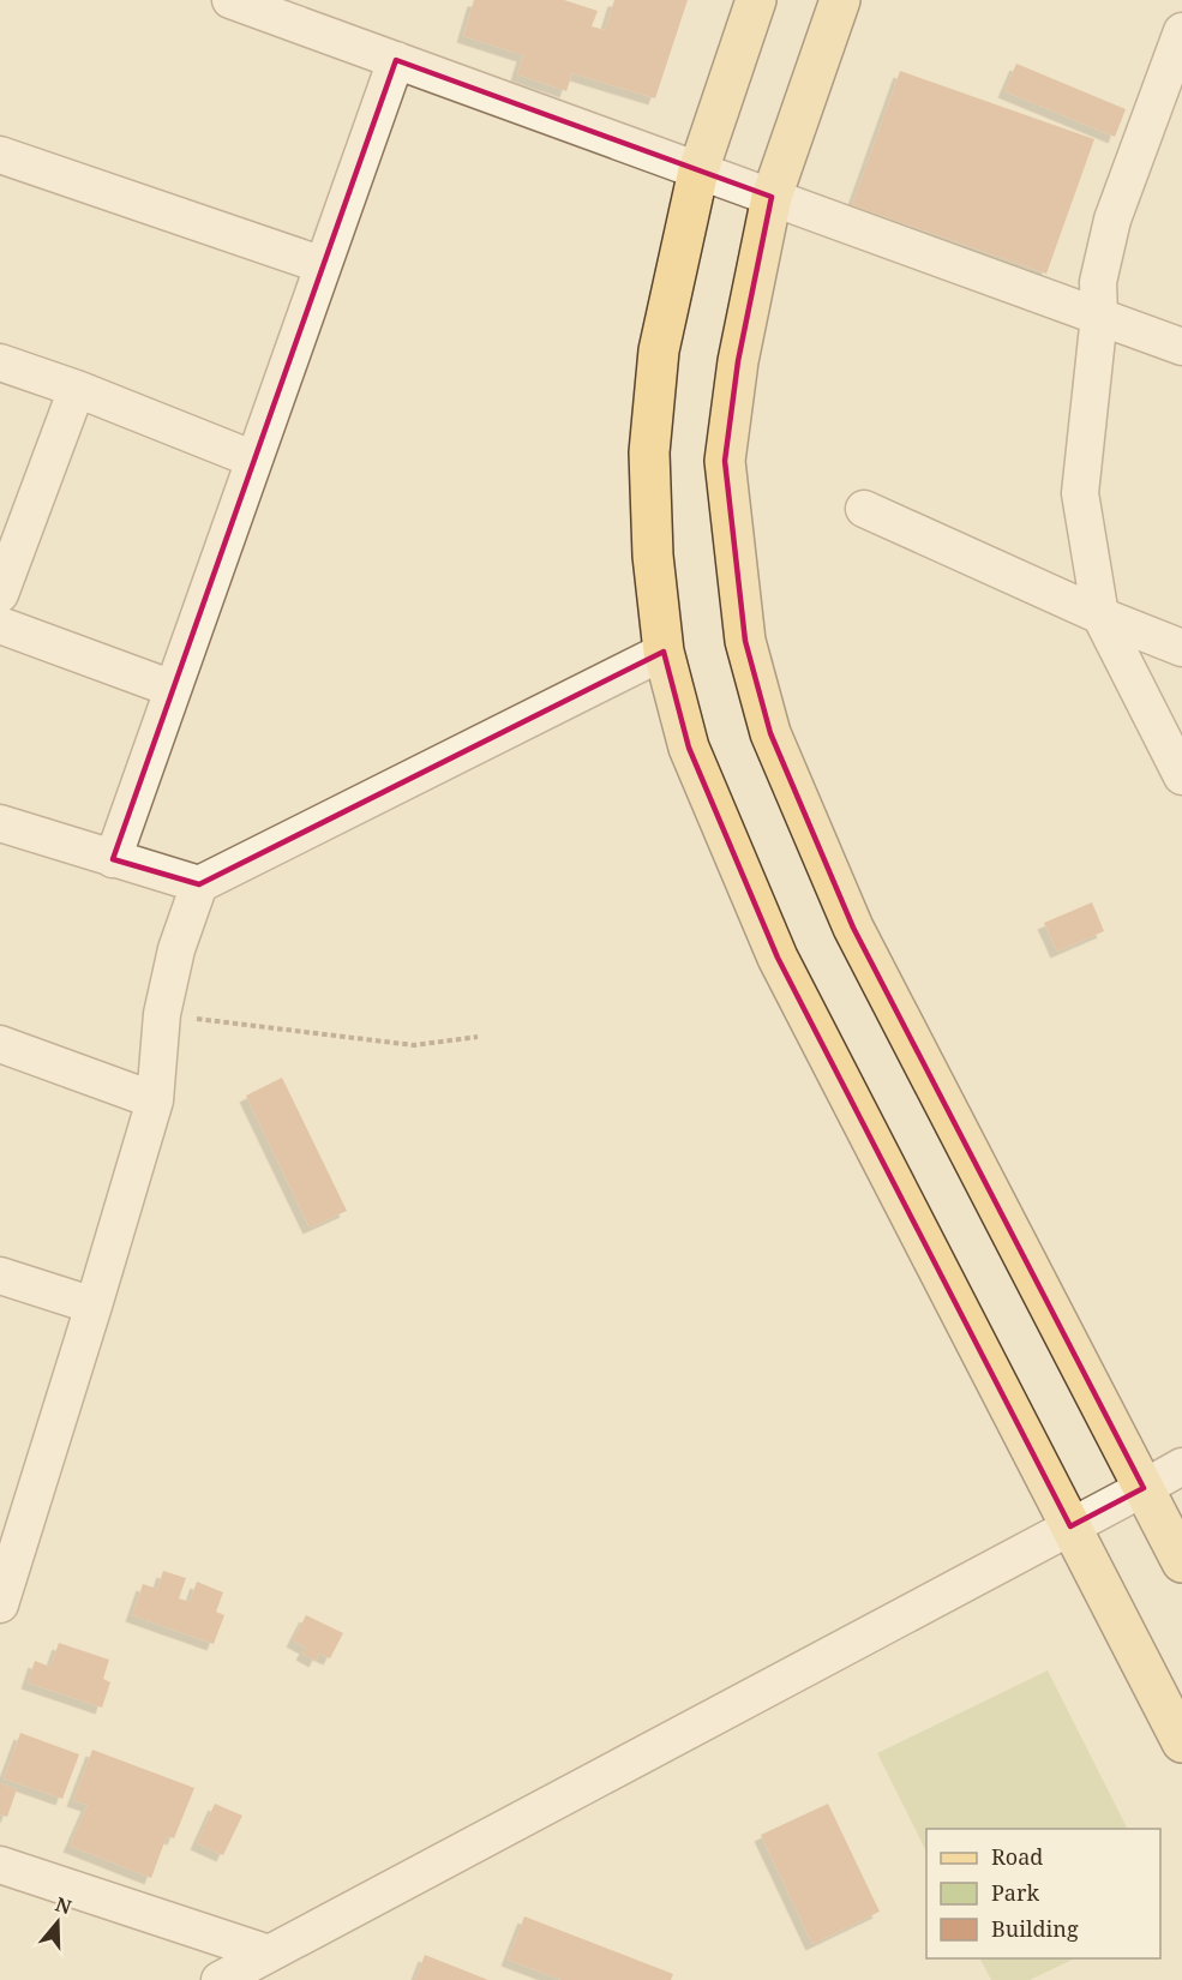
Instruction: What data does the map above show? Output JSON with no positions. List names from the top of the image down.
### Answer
{
  "legend": ["Road", "Park", "Building"],
  "north": "top"
}
